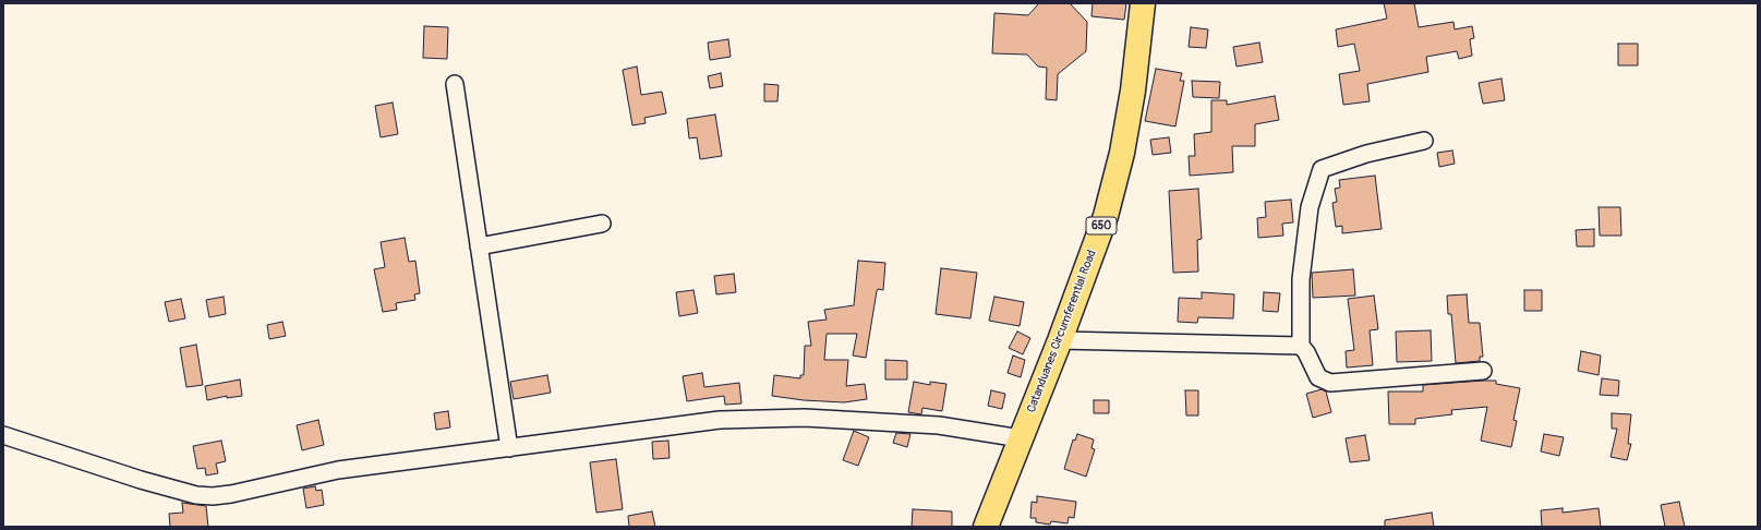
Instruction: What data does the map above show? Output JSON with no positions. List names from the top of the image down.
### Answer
{
  "streets": {
    "main road": ["650", "Catanduanes Circumferential Road"]
  }
}
